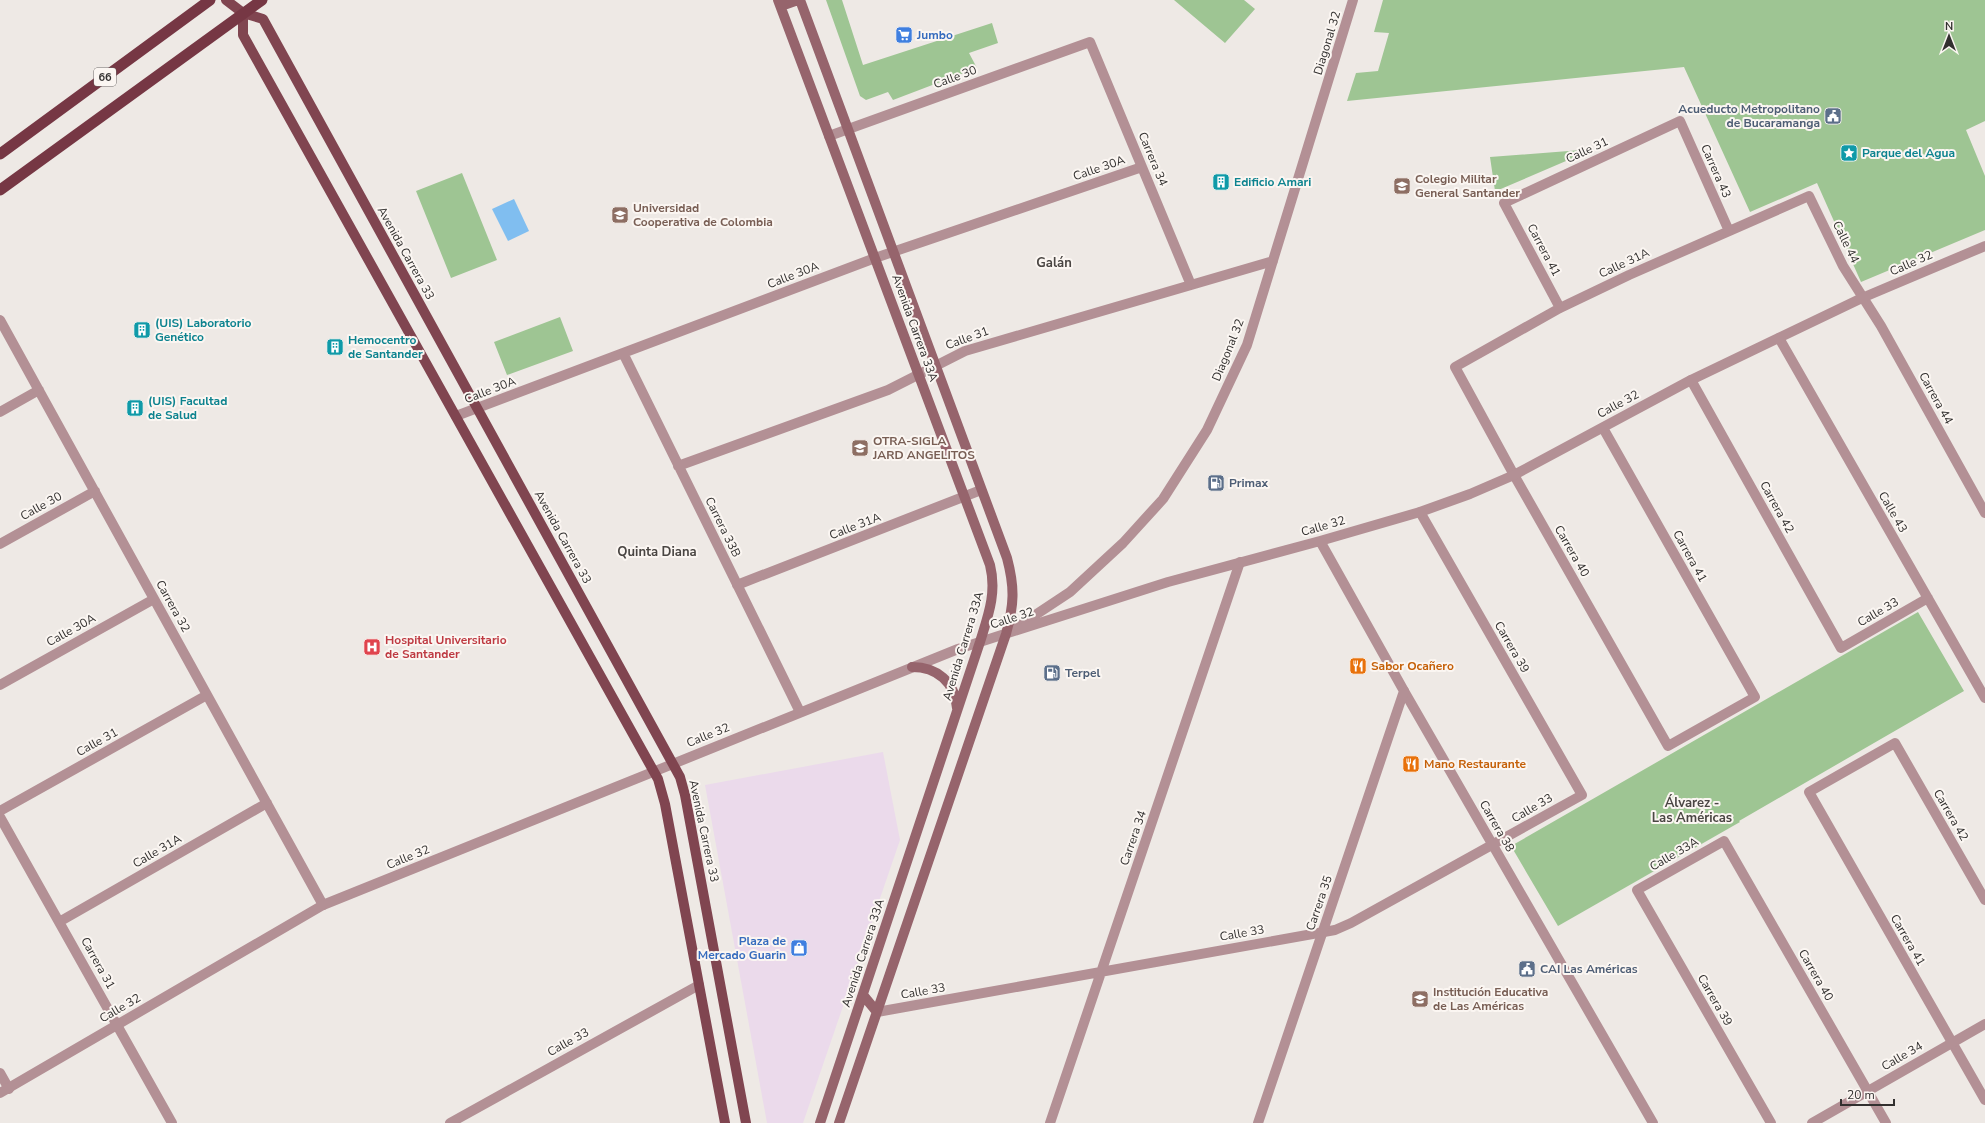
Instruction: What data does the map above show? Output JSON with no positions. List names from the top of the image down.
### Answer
{
  "streets": {
    "highway": ["66"],
    "main road": ["Avenida Carrera 33", "Avenida Carrera 33A"],
    "street": [
      "Diagonal 32",
      "Calle 30",
      "Calle 31",
      "Carrera 34",
      "Calle 30A",
      "Carrera 43",
      "Calle 44",
      "Carrera 41",
      "Calle 31A",
      "Calle 32",
      "Carrera 44",
      "Carrera 42",
      "Calle 43",
      "Carrera 33B",
      "Carrera 40",
      "Carrera 32",
      "Calle 33",
      "Carrera 39",
      "Carrera 38",
      "Calle 33A",
      "Carrera 35",
      "Carrera 31",
      "Calle 34"
    ]
  },
  "crossings": [
    ["Diagonal 32", "Calle 31"],
    ["Diagonal 32", "Calle 32"],
    ["Diagonal 32", "Avenida Carrera 33A"],
    ["66", "Avenida Carrera 33"],
    ["Calle 30", "Carrera 34"],
    ["Calle 30", "Avenida Carrera 33A"],
    ["Calle 30", "Carrera 32"],
    ["Calle 31", "Carrera 34"],
    ["Calle 31", "Carrera 43"],
    ["Calle 31", "Carrera 41"],
    ["Calle 31", "Avenida Carrera 33A"],
    ["Calle 31", "Carrera 33B"],
    ["Calle 31", "Carrera 32"],
    ["Carrera 34", "Calle 30A"],
    ["Carrera 34", "Calle 32"],
    ["Carrera 34", "Calle 33"],
    ["Calle 30A", "Avenida Carrera 33"],
    ["Calle 30A", "Avenida Carrera 33A"],
    ["Calle 30A", "Carrera 33B"],
    ["Calle 30A", "Carrera 32"],
    ["Carrera 43", "Calle 31A"],
    ["Calle 44", "Calle 31A"],
    ["Calle 44", "Calle 32"],
    ["Calle 44", "Carrera 44"],
    ["Carrera 41", "Calle 31A"],
    ["Carrera 41", "Calle 32"],
    ["Carrera 41", "Carrera 42"],
    ["Carrera 41", "Carrera 40"],
    ["Carrera 41", "Calle 34"],
    ["Avenida Carrera 33", "Calle 32"],
    ["Calle 31A", "Avenida Carrera 33A"],
    ["Calle 31A", "Carrera 33B"],
    ["Calle 31A", "Carrera 40"],
    ["Calle 31A", "Carrera 32"],
    ["Calle 31A", "Carrera 31"],
    ["Calle 32", "Avenida Carrera 33A"],
    ["Calle 32", "Carrera 44"],
    ["Calle 32", "Carrera 42"],
    ["Calle 32", "Calle 43"],
    ["Calle 32", "Carrera 33B"],
    ["Calle 32", "Carrera 40"],
    ["Calle 32", "Carrera 32"],
    ["Calle 32", "Carrera 39"],
    ["Calle 32", "Carrera 38"],
    ["Calle 32", "Carrera 31"],
    ["Avenida Carrera 33A", "Calle 33"],
    ["Carrera 42", "Calle 33"],
    ["Calle 43", "Calle 33"],
    ["Carrera 40", "Calle 33A"],
    ["Carrera 40", "Calle 34"],
    ["Calle 33", "Carrera 39"],
    ["Calle 33", "Carrera 38"],
    ["Calle 33", "Carrera 35"],
    ["Carrera 39", "Calle 33A"],
    ["Carrera 38", "Carrera 35"]
  ],
  "districts": ["Galán", "Quinta Diana", "Álvarez - Las Américas"],
  "places": {
    "supermarket": ["Jumbo"],
    "public building": ["Acueducto Metropolitano de Bucaramanga", "CAI Las Américas"],
    "place": ["Parque del Agua"],
    "building": [
      "Edificio Amari",
      "(UIS) Laboratorio Genético",
      "Hemocentro de Santander",
      "(UIS) Facultad de Salud"
    ],
    "school or university": [
      "Colegio Militar General Santander",
      "Universidad Cooperativa de Colombia",
      "OTRA-SIGLA JARD ANGELITOS",
      "Institución Educativa de Las Américas"
    ],
    "fuel station": ["Primax", "Terpel"],
    "hospital": ["Hospital Universitario de Santander"],
    "restaurant": ["Sabor Ocañero", "Mano Restaurante"],
    "shop": ["Plaza de Mercado Guarin"]
  },
  "scale_bar": "20 m",
  "north": "top"
}
